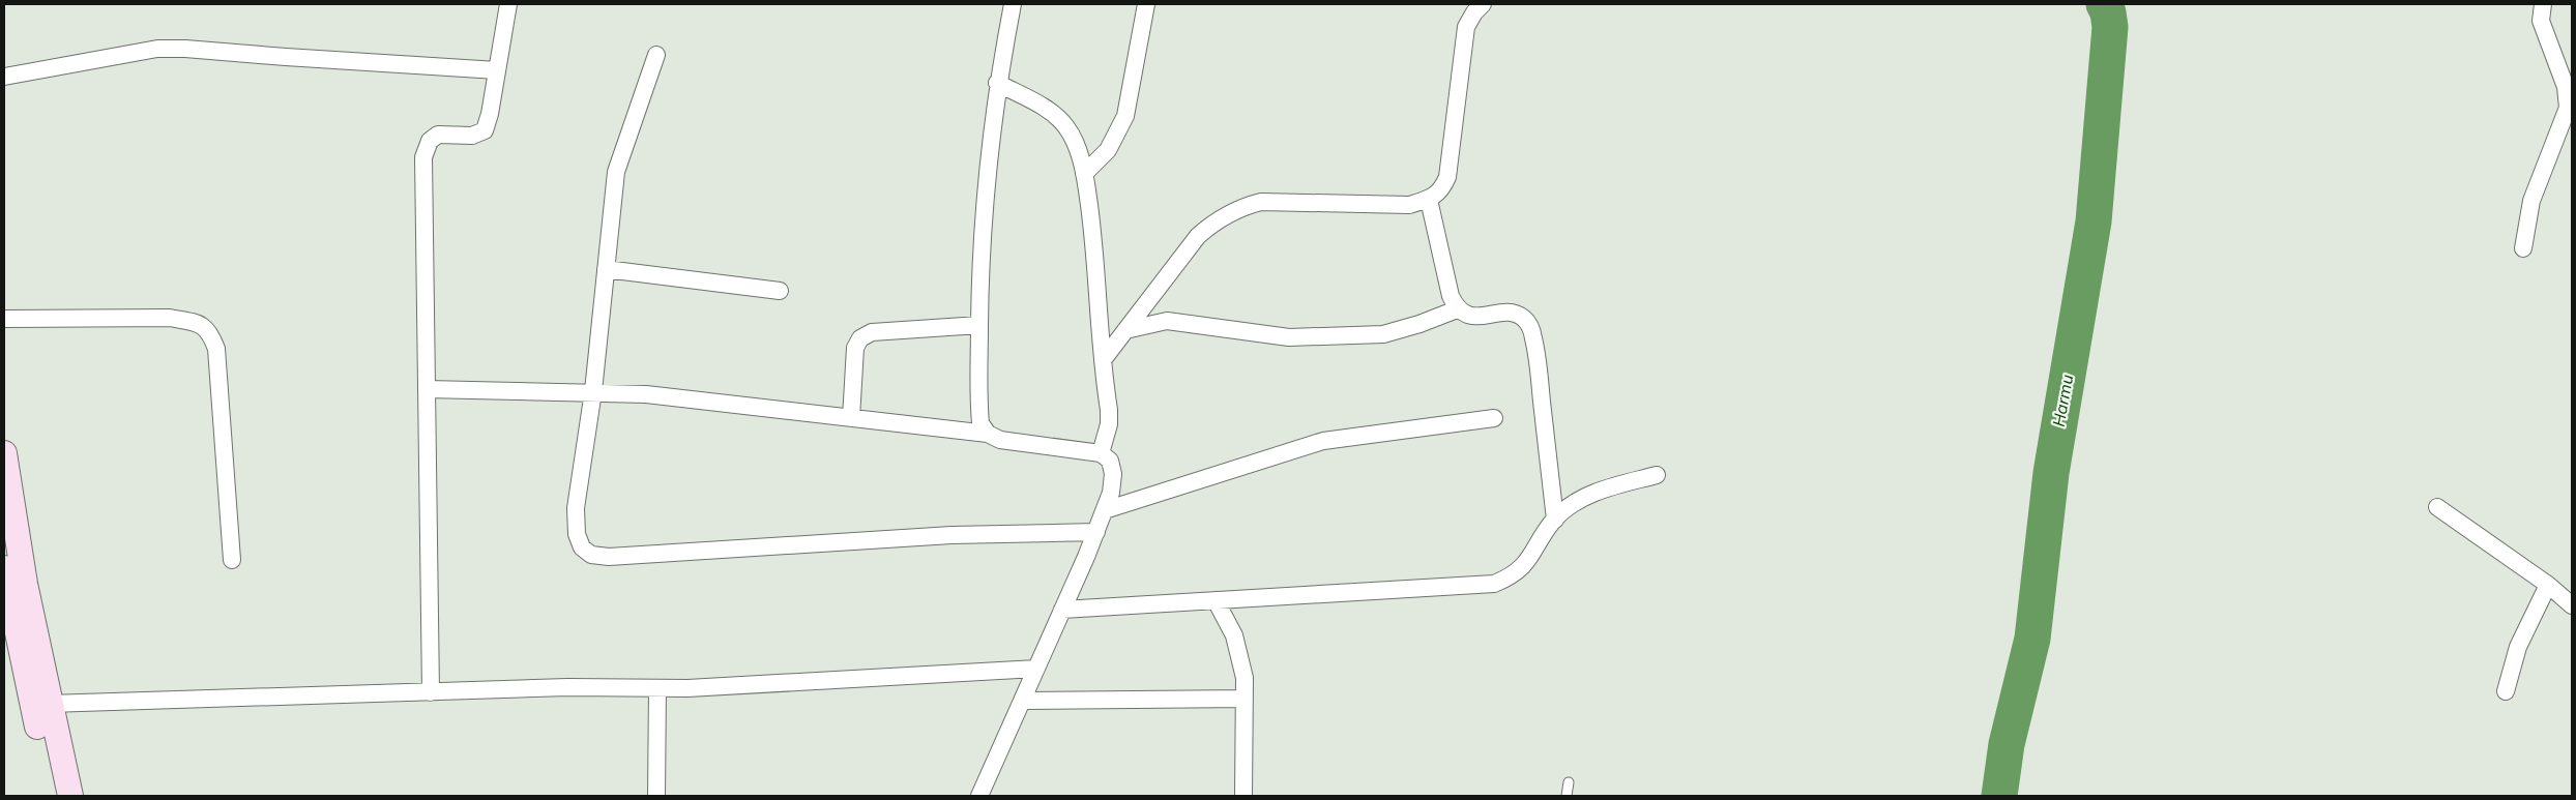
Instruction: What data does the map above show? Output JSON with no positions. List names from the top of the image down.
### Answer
{
  "water": ["Harmu"]
}
